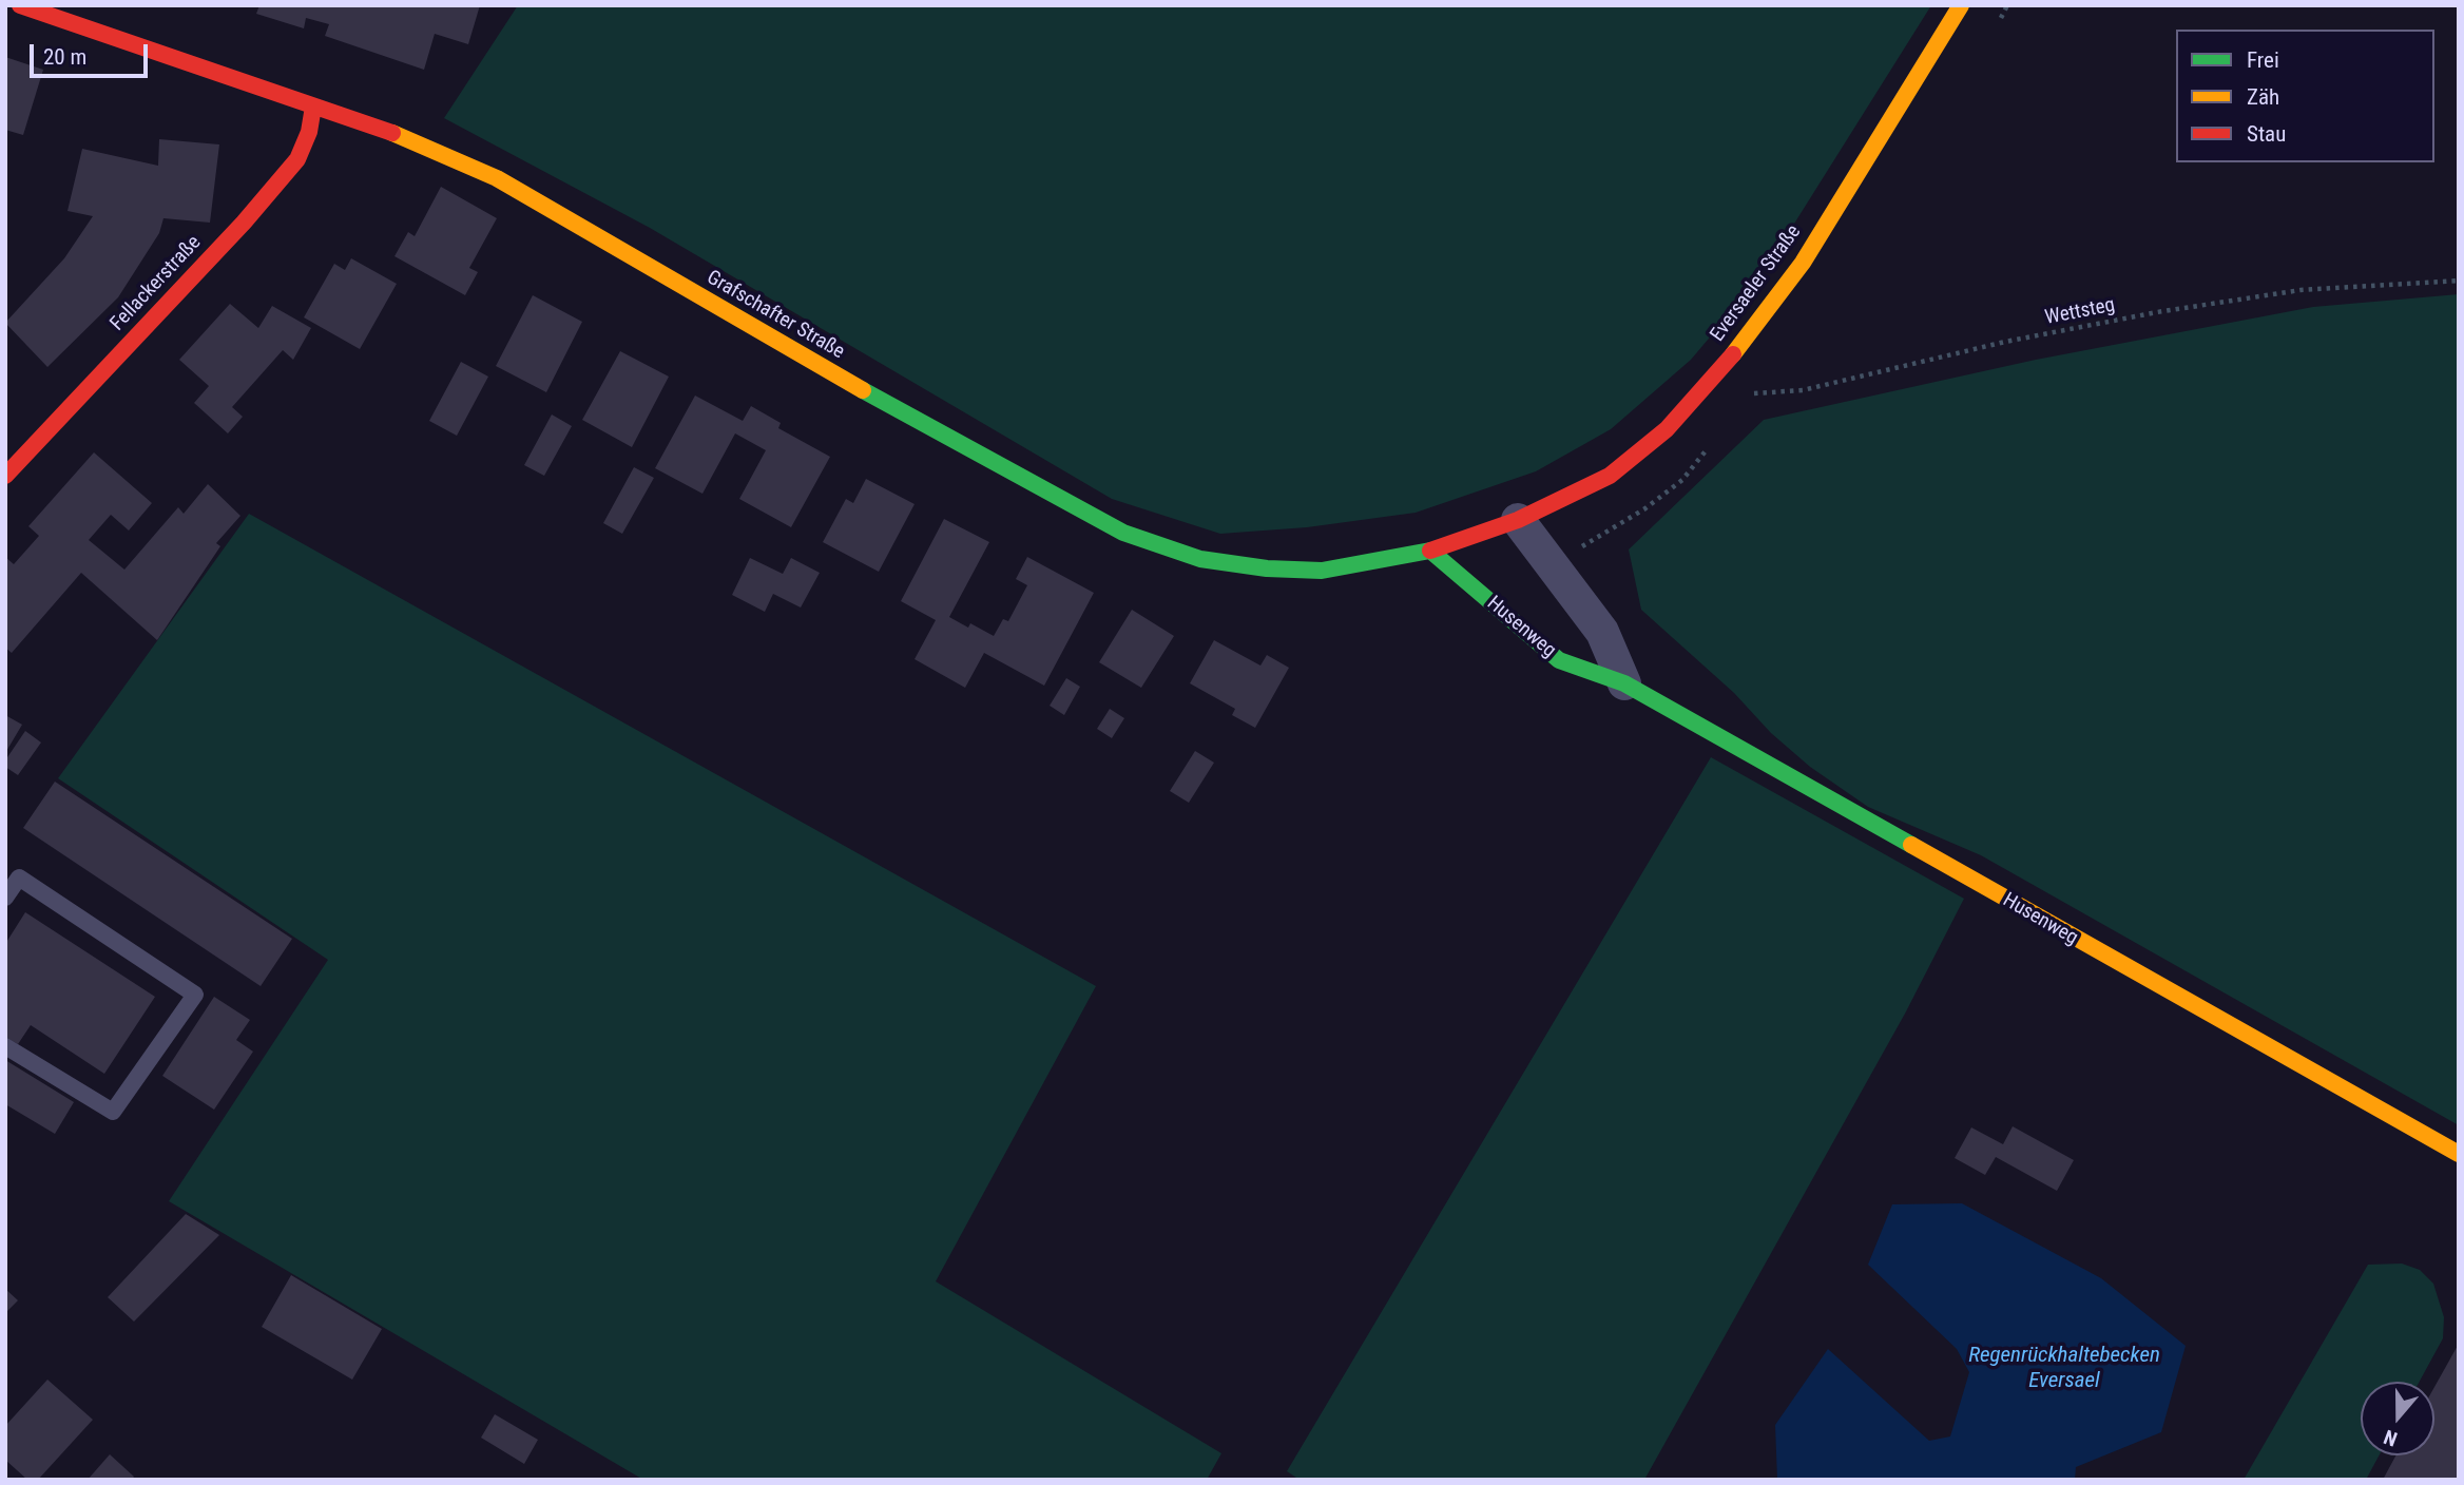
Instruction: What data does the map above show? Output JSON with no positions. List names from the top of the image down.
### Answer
{
  "streets": {
    "street": [
      "Fellackerstraße",
      "Eversaeler Straße",
      "Grafschafter Straße",
      "Husenweg"
    ],
    "path": ["Wettsteg"]
  },
  "crossings": [
    ["Fellackerstraße", "Grafschafter Straße"],
    ["Eversaeler Straße", "Wettsteg"],
    ["Eversaeler Straße", "Grafschafter Straße"],
    ["Grafschafter Straße", "Husenweg"]
  ],
  "water": ["Regenrückhaltebecken Eversael"],
  "legend": ["Frei", "Zäh", "Stau"],
  "scale_bar": "20 m",
  "north": "bottom"
}
